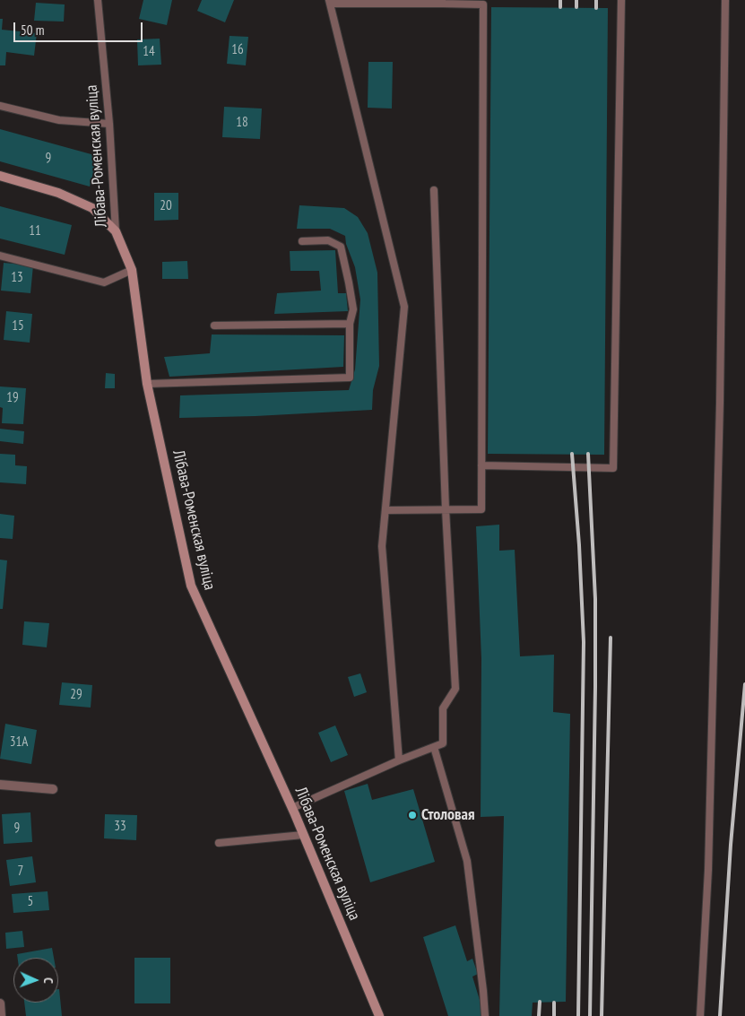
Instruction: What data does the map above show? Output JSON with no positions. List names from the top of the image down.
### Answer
{
  "streets": {
    "main road": ["Лібава-Роменская вуліца"]
  },
  "places": ["Столовая"],
  "house_numbers": [
    "16",
    "14",
    "18",
    "9",
    "20",
    "11",
    "13",
    "15",
    "19",
    "29",
    "31А",
    "33",
    "9",
    "7",
    "5"
  ],
  "scale_bar": "50 m",
  "north": "right"
}
